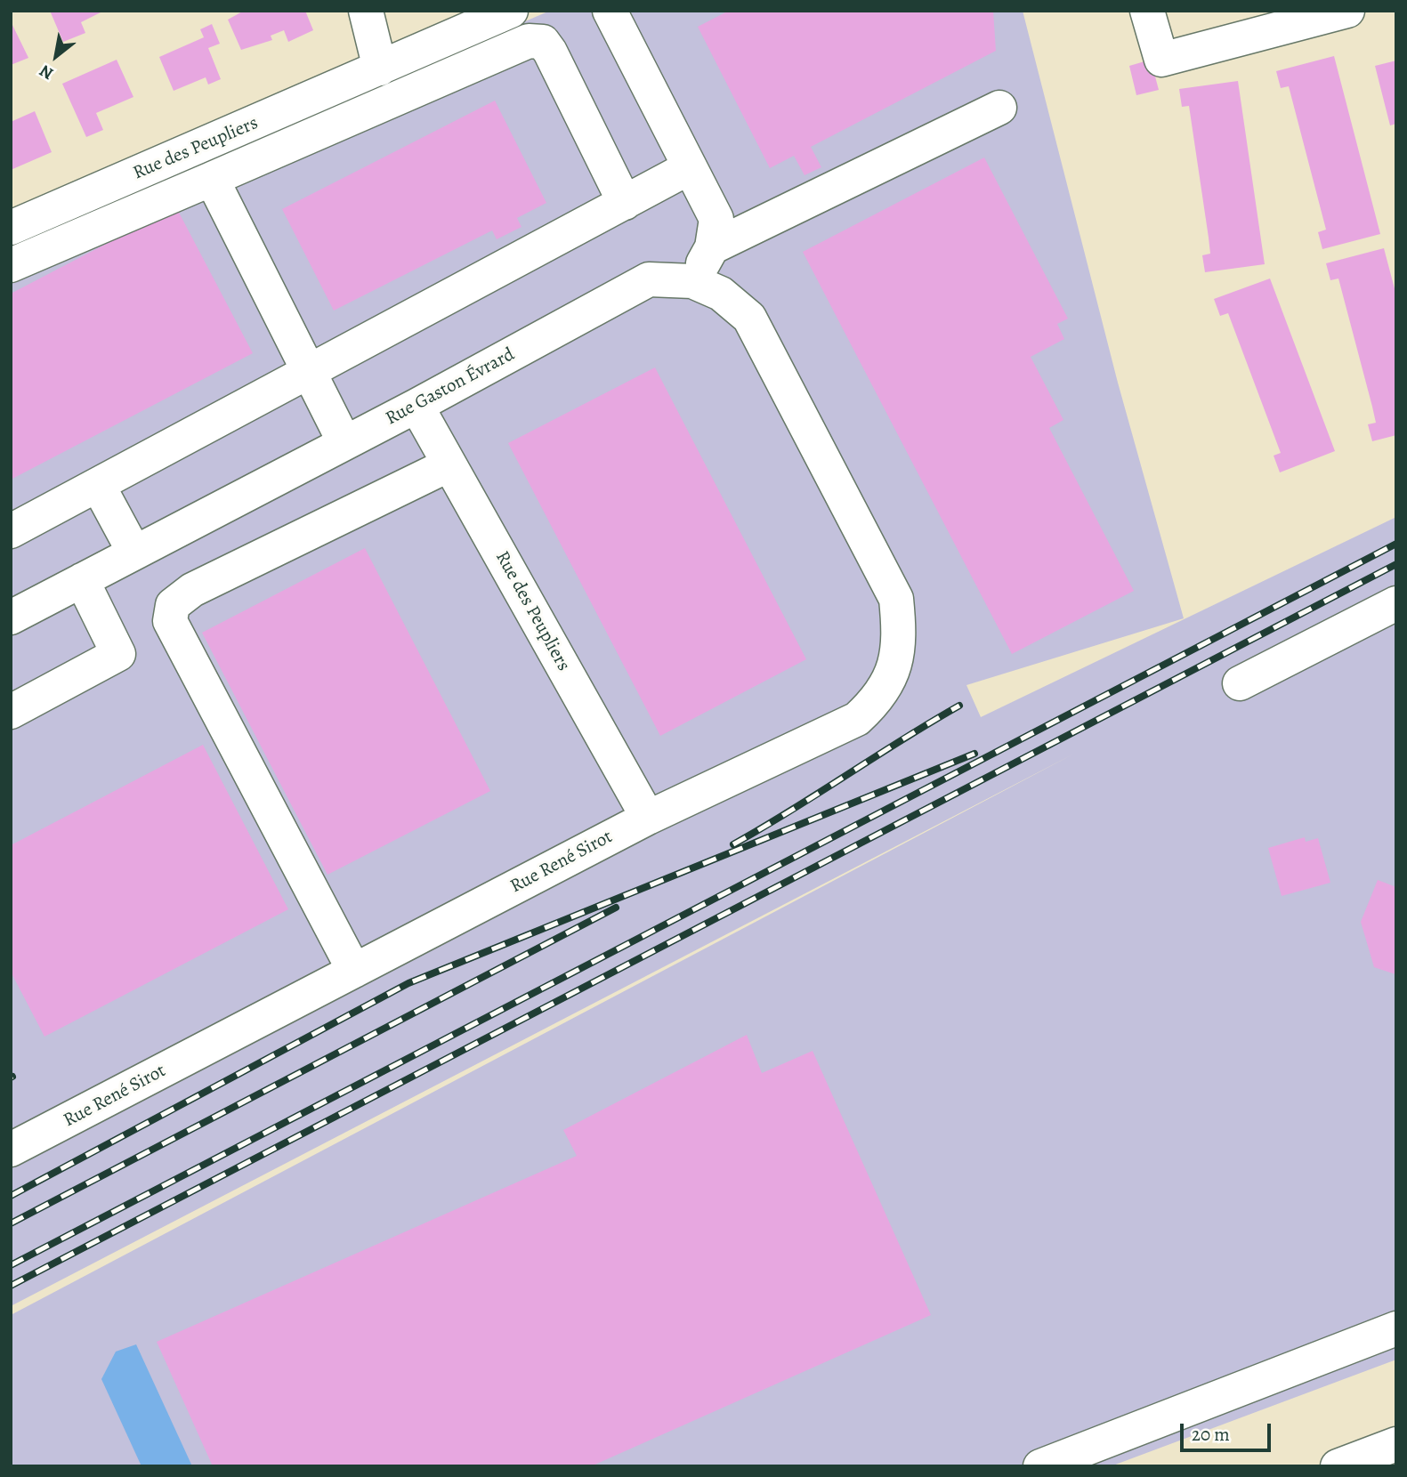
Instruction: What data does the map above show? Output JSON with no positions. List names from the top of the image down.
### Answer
{
  "streets": {
    "main road": ["Rue des Peupliers", "Rue Gaston Évrard", "Rue René Sirot"]
  },
  "crossings": [
    ["Rue des Peupliers", "Rue Gaston Évrard"],
    ["Rue des Peupliers", "Rue René Sirot"],
    ["Rue Gaston Évrard", "Rue René Sirot"]
  ],
  "scale_bar": "20 m",
  "north": "bottom left"
}
